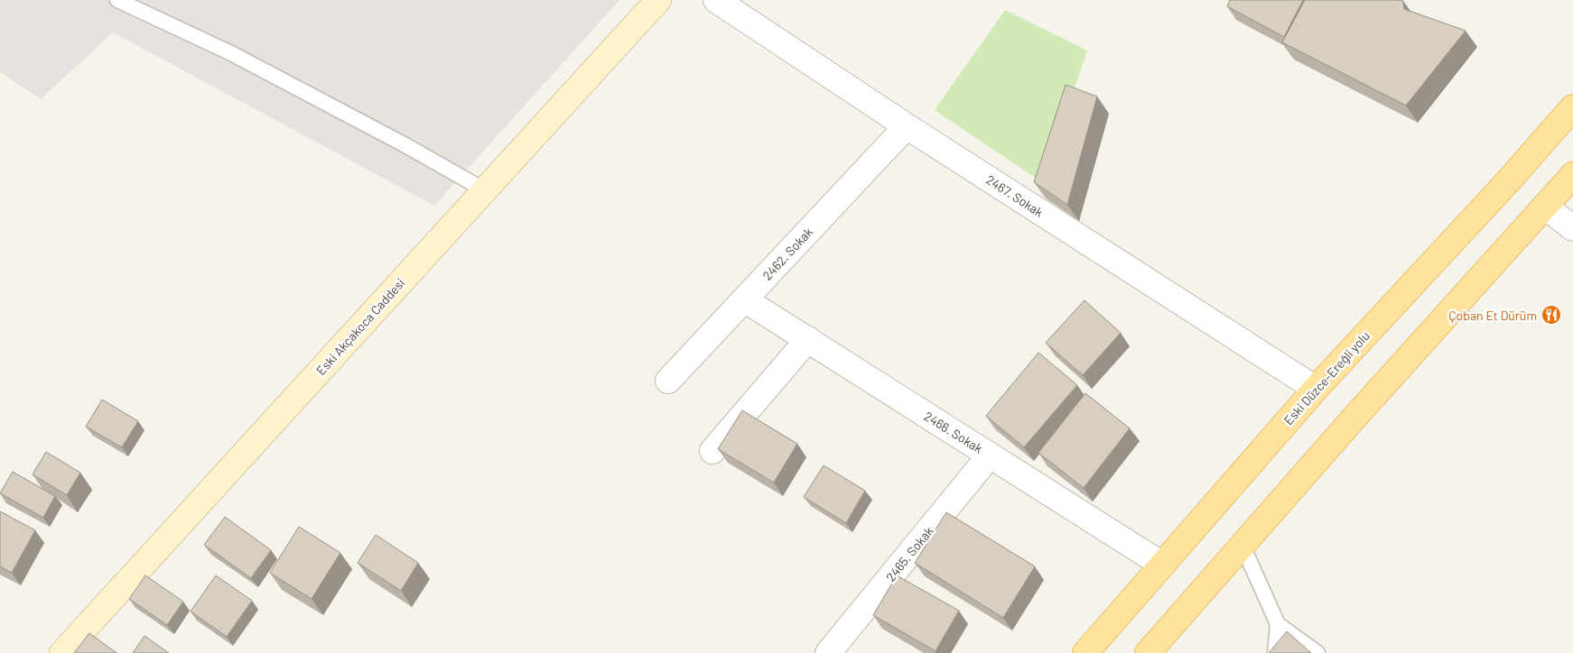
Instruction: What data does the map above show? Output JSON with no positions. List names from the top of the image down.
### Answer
{
  "streets": {
    "main road": ["Eski Düzce-Ereğli yolu"],
    "street": [
      "2467. Sokak",
      "2462. Sokak",
      "Eski Akçakoca Caddesi",
      "2466. Sokak",
      "2465. Sokak"
    ]
  },
  "crossings": [
    ["2467. Sokak", "2462. Sokak"],
    ["2467. Sokak", "Eski Düzce-Ereğli yolu"],
    ["2462. Sokak", "2466. Sokak"],
    ["Eski Düzce-Ereğli yolu", "2466. Sokak"],
    ["2466. Sokak", "2465. Sokak"]
  ],
  "places": {
    "restaurant": ["Çoban Et Dürüm"]
  }
}
